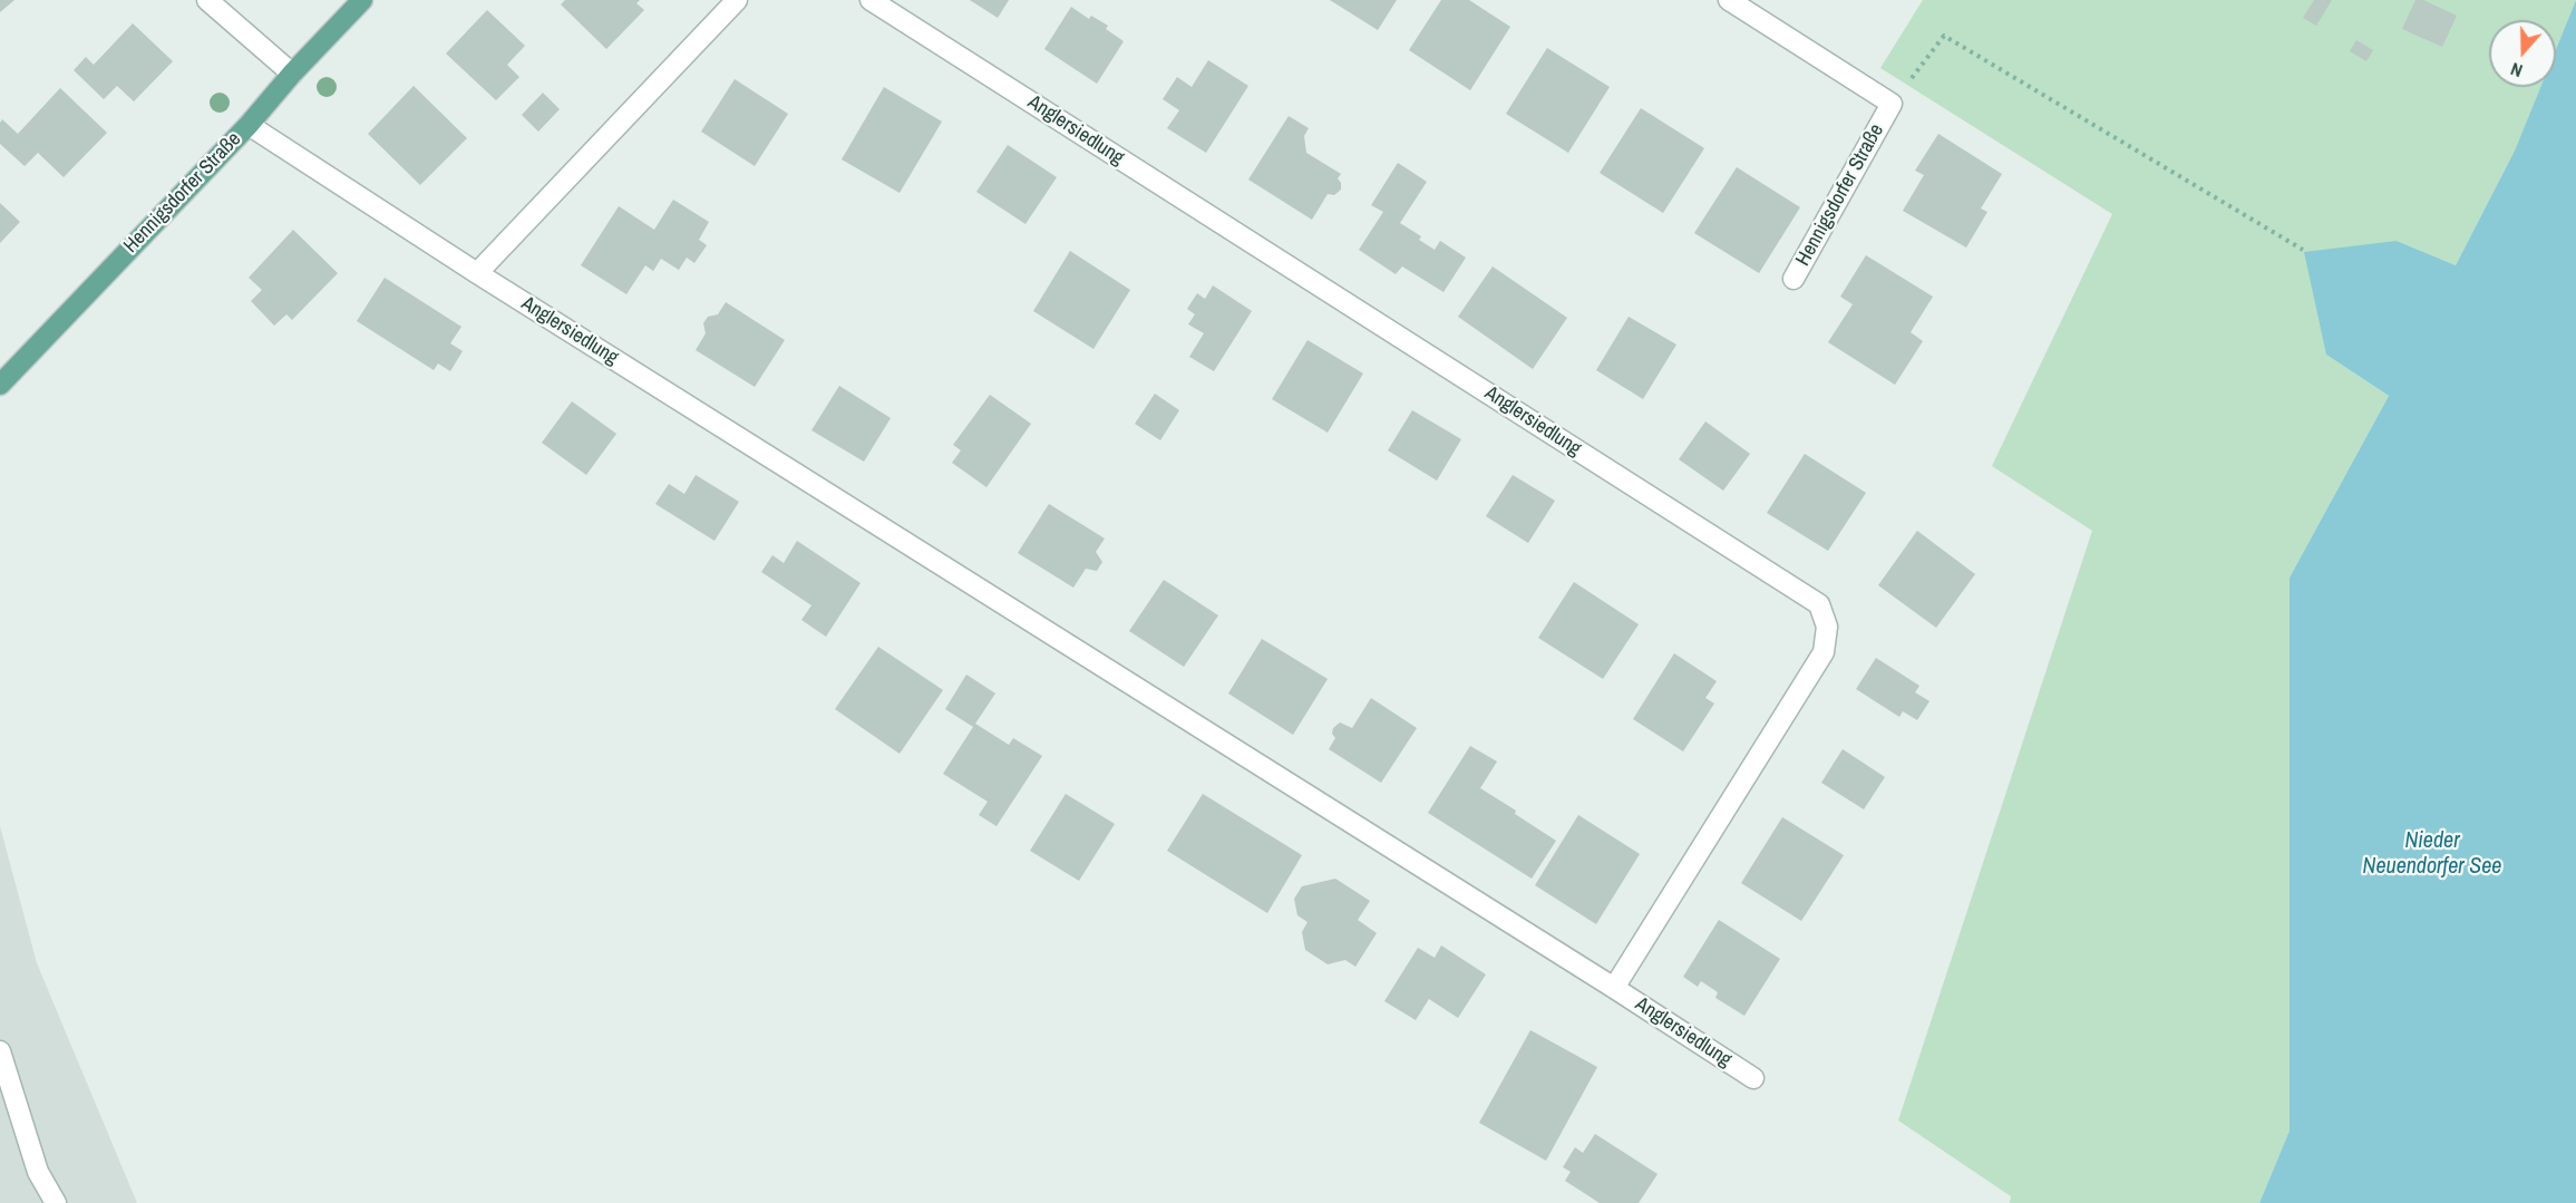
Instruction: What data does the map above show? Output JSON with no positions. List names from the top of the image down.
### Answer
{
  "streets": {
    "main road": ["Hennigsdorfer Straße"],
    "street": ["Anglersiedlung"]
  },
  "crossings": [
    ["Anglersiedlung", "Hennigsdorfer Straße"]
  ],
  "water": ["Nieder Neuendorfer See"],
  "north": "bottom"
}
